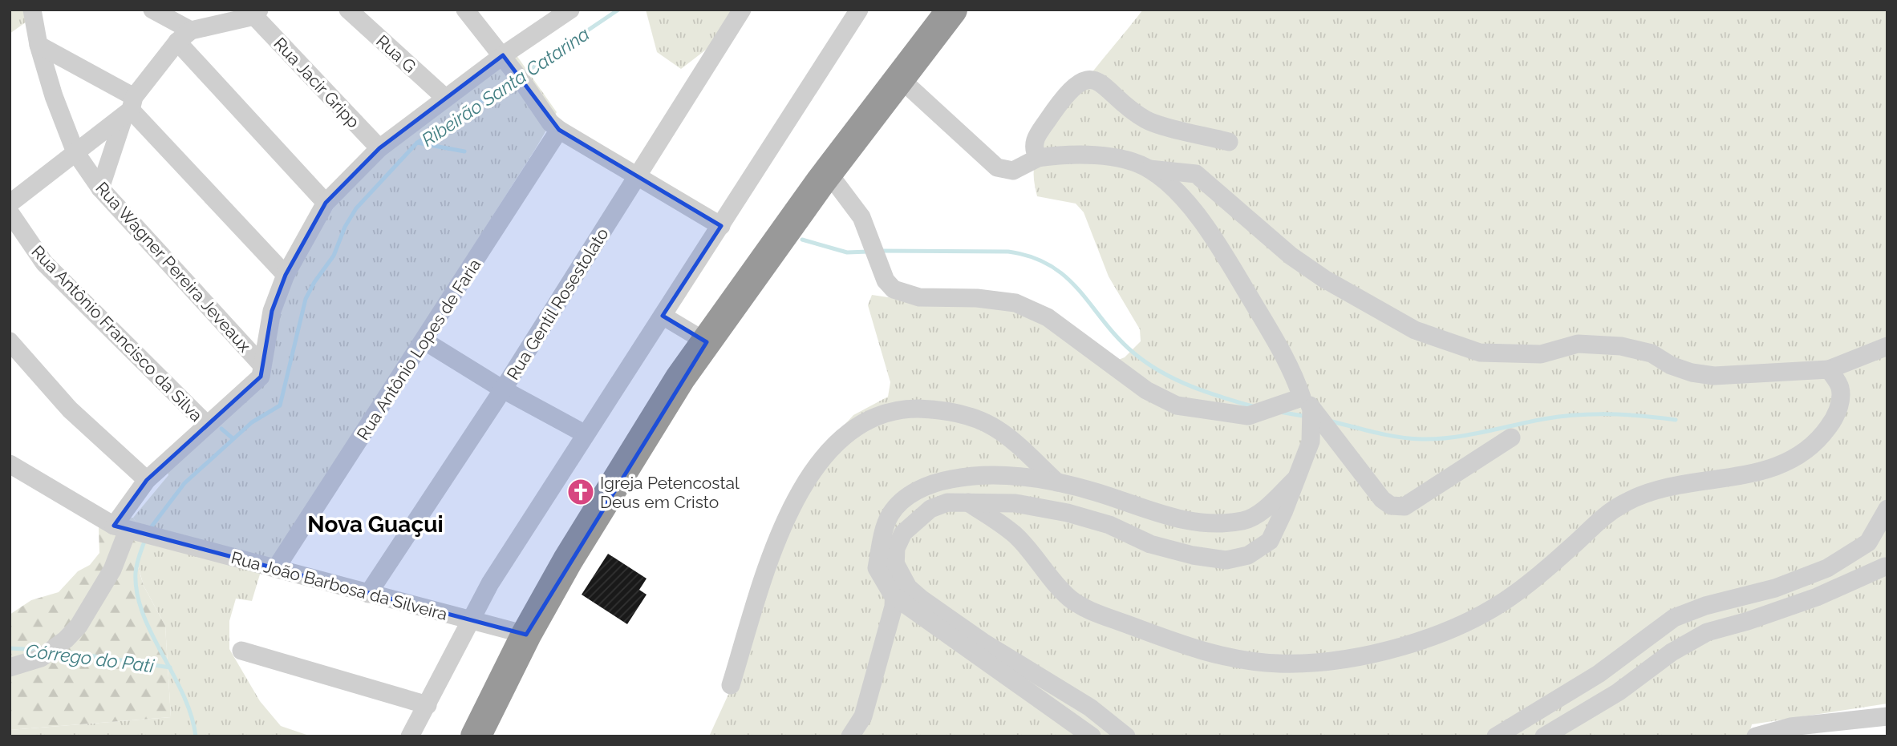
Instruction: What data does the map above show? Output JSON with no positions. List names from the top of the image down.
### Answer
{
  "streets": {
    "street": [
      "Rua G",
      "Rua Jacir Gripp",
      "Rua Wagner Pereira Jeveaux",
      "Rua Gentil Rosestolato",
      "Rua Antônio Francisco da Silva",
      "Rua Antônio Lopes de Faria",
      "Rua João Barbosa da Silveira"
    ]
  },
  "crossings": [
    ["Rua Gentil Rosestolato", "Rua João Barbosa da Silveira"],
    ["Rua Antônio Lopes de Faria", "Rua João Barbosa da Silveira"]
  ],
  "districts": ["Nova Guaçui"],
  "water": ["Ribeirão Santa Catarina", "Córrego do Pati"],
  "places": {
    "church": ["Igreja Petencostal Deus em Cristo"]
  }
}
